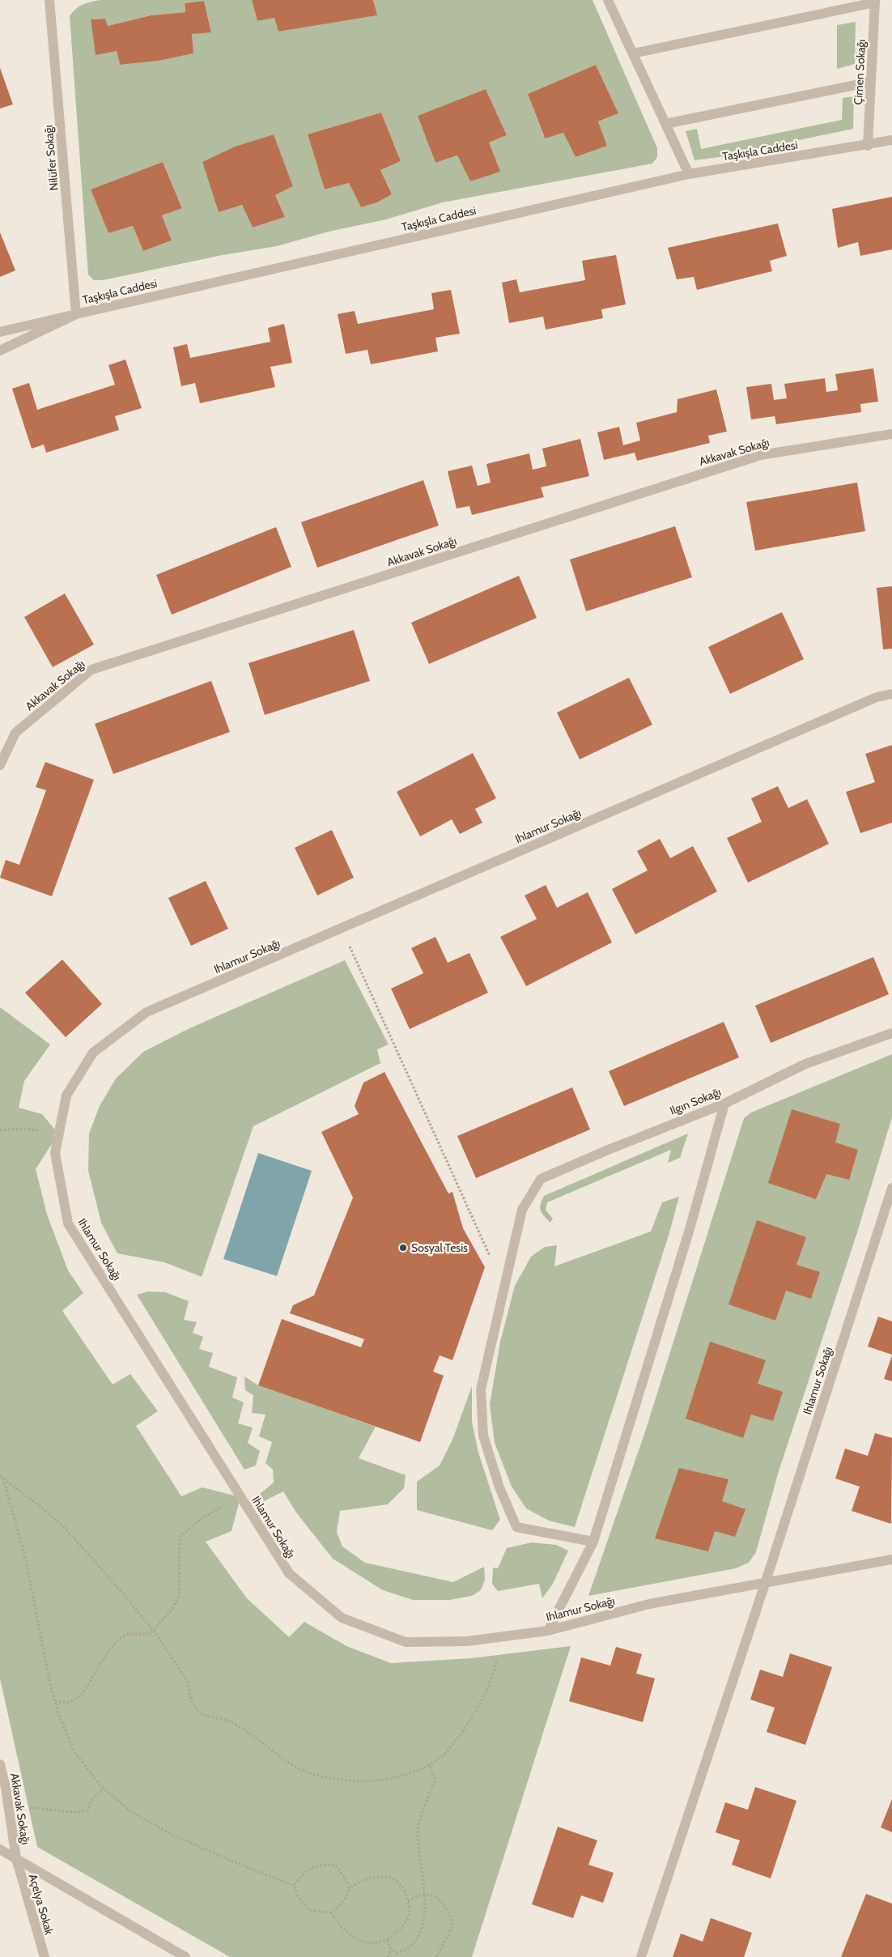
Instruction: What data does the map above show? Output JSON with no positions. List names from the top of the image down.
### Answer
{
  "streets": {
    "street": [
      "Çimen Sokağı",
      "Taşkışla Caddesi",
      "Nilüfer Sokağı",
      "Akkavak Sokağı",
      "Ihlamur Sokağı",
      "Ilgın Sokağı",
      "Açelya Sokak"
    ]
  },
  "crossings": [
    ["Çimen Sokağı", "Taşkışla Caddesi"],
    ["Taşkışla Caddesi", "Nilüfer Sokağı"],
    ["Akkavak Sokağı", "Açelya Sokak"]
  ],
  "places": ["Sosyal Tesis"]
}
